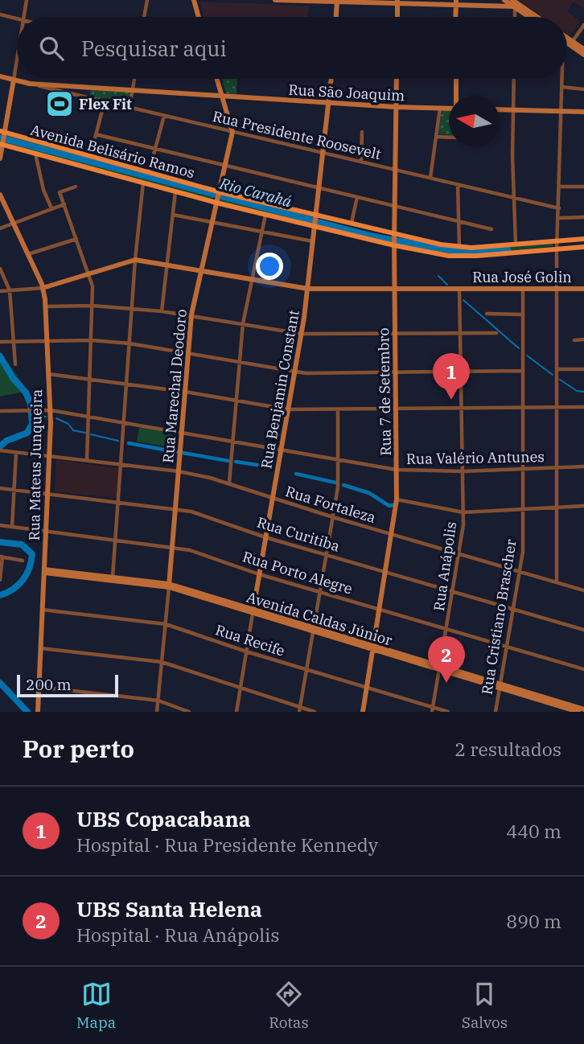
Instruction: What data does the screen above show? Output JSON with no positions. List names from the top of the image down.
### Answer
{
  "streets": {
    "main road": ["Avenida Belisário Ramos"],
    "street": [
      "Rua São Joaquim",
      "Rua Presidente Roosevelt",
      "Rua José Golin",
      "Rua Marechal Deodoro",
      "Rua Benjamin Constant",
      "Rua 7 de Setembro",
      "Rua Valério Antunes",
      "Rua Mateus Junqueira",
      "Rua Fortaleza",
      "Rua Curitiba",
      "Rua Anápolis",
      "Rua Porto Alegre",
      "Rua Cristiano Brascher",
      "Avenida Caldas Júnior",
      "Rua Recife"
    ]
  },
  "crossings": [
    ["Rua São Joaquim", "Rua Presidente Roosevelt"],
    ["Rua São Joaquim", "Rua Marechal Deodoro"],
    ["Rua São Joaquim", "Rua Benjamin Constant"],
    ["Rua São Joaquim", "Rua 7 de Setembro"],
    ["Rua Presidente Roosevelt", "Rua Marechal Deodoro"],
    ["Rua Presidente Roosevelt", "Rua Benjamin Constant"],
    ["Rua Presidente Roosevelt", "Rua 7 de Setembro"],
    ["Avenida Belisário Ramos", "Rua Marechal Deodoro"],
    ["Avenida Belisário Ramos", "Rua Benjamin Constant"],
    ["Avenida Belisário Ramos", "Rua 7 de Setembro"],
    ["Rua José Golin", "Rua Marechal Deodoro"],
    ["Rua José Golin", "Rua Benjamin Constant"],
    ["Rua José Golin", "Rua 7 de Setembro"],
    ["Rua José Golin", "Rua Anápolis"],
    ["Rua José Golin", "Rua Cristiano Brascher"],
    ["Rua Marechal Deodoro", "Rua Valério Antunes"],
    ["Rua Marechal Deodoro", "Rua Fortaleza"],
    ["Rua Marechal Deodoro", "Rua Curitiba"],
    ["Rua Marechal Deodoro", "Rua Porto Alegre"],
    ["Rua Marechal Deodoro", "Avenida Caldas Júnior"],
    ["Rua Marechal Deodoro", "Rua Recife"],
    ["Rua Benjamin Constant", "Rua Valério Antunes"],
    ["Rua Benjamin Constant", "Rua Fortaleza"],
    ["Rua Benjamin Constant", "Rua Curitiba"],
    ["Rua Benjamin Constant", "Rua Porto Alegre"],
    ["Rua Benjamin Constant", "Avenida Caldas Júnior"],
    ["Rua Benjamin Constant", "Rua Recife"],
    ["Rua 7 de Setembro", "Rua Valério Antunes"],
    ["Rua 7 de Setembro", "Rua Fortaleza"],
    ["Rua 7 de Setembro", "Rua Curitiba"],
    ["Rua 7 de Setembro", "Rua Porto Alegre"],
    ["Rua 7 de Setembro", "Avenida Caldas Júnior"],
    ["Rua 7 de Setembro", "Rua Recife"],
    ["Rua Valério Antunes", "Rua Mateus Junqueira"],
    ["Rua Valério Antunes", "Rua Anápolis"],
    ["Rua Valério Antunes", "Rua Cristiano Brascher"],
    ["Rua Mateus Junqueira", "Rua Fortaleza"],
    ["Rua Mateus Junqueira", "Rua Curitiba"],
    ["Rua Mateus Junqueira", "Rua Porto Alegre"],
    ["Rua Mateus Junqueira", "Avenida Caldas Júnior"],
    ["Rua Mateus Junqueira", "Rua Recife"],
    ["Rua Fortaleza", "Rua Anápolis"],
    ["Rua Fortaleza", "Rua Cristiano Brascher"],
    ["Rua Curitiba", "Rua Anápolis"],
    ["Rua Curitiba", "Rua Cristiano Brascher"],
    ["Rua Anápolis", "Rua Porto Alegre"],
    ["Rua Anápolis", "Avenida Caldas Júnior"],
    ["Rua Anápolis", "Rua Recife"],
    ["Rua Porto Alegre", "Rua Cristiano Brascher"],
    ["Rua Cristiano Brascher", "Avenida Caldas Júnior"]
  ],
  "water": ["Rio Carahá"],
  "places": {
    "sports": ["Flex Fit"]
  },
  "scale_bar": "200 m",
  "north": "left",
  "page": {
    "search": "Pesquisar aqui",
    "pins": ["1", "2"],
    "scale": "200 m",
    "heading": ["Por perto", "2 resultados"],
    "list": [
      {
        "mark": "1",
        "name": "UBS Copacabana",
        "note": "Hospital · Rua Presidente Kennedy",
        "value": "440 m"
      },
      {
        "mark": "2",
        "name": "UBS Santa Helena",
        "note": "Hospital · Rua Anápolis",
        "value": "890 m"
      }
    ],
    "nav": ["Mapa", "Rotas", "Salvos"]
  }
}
